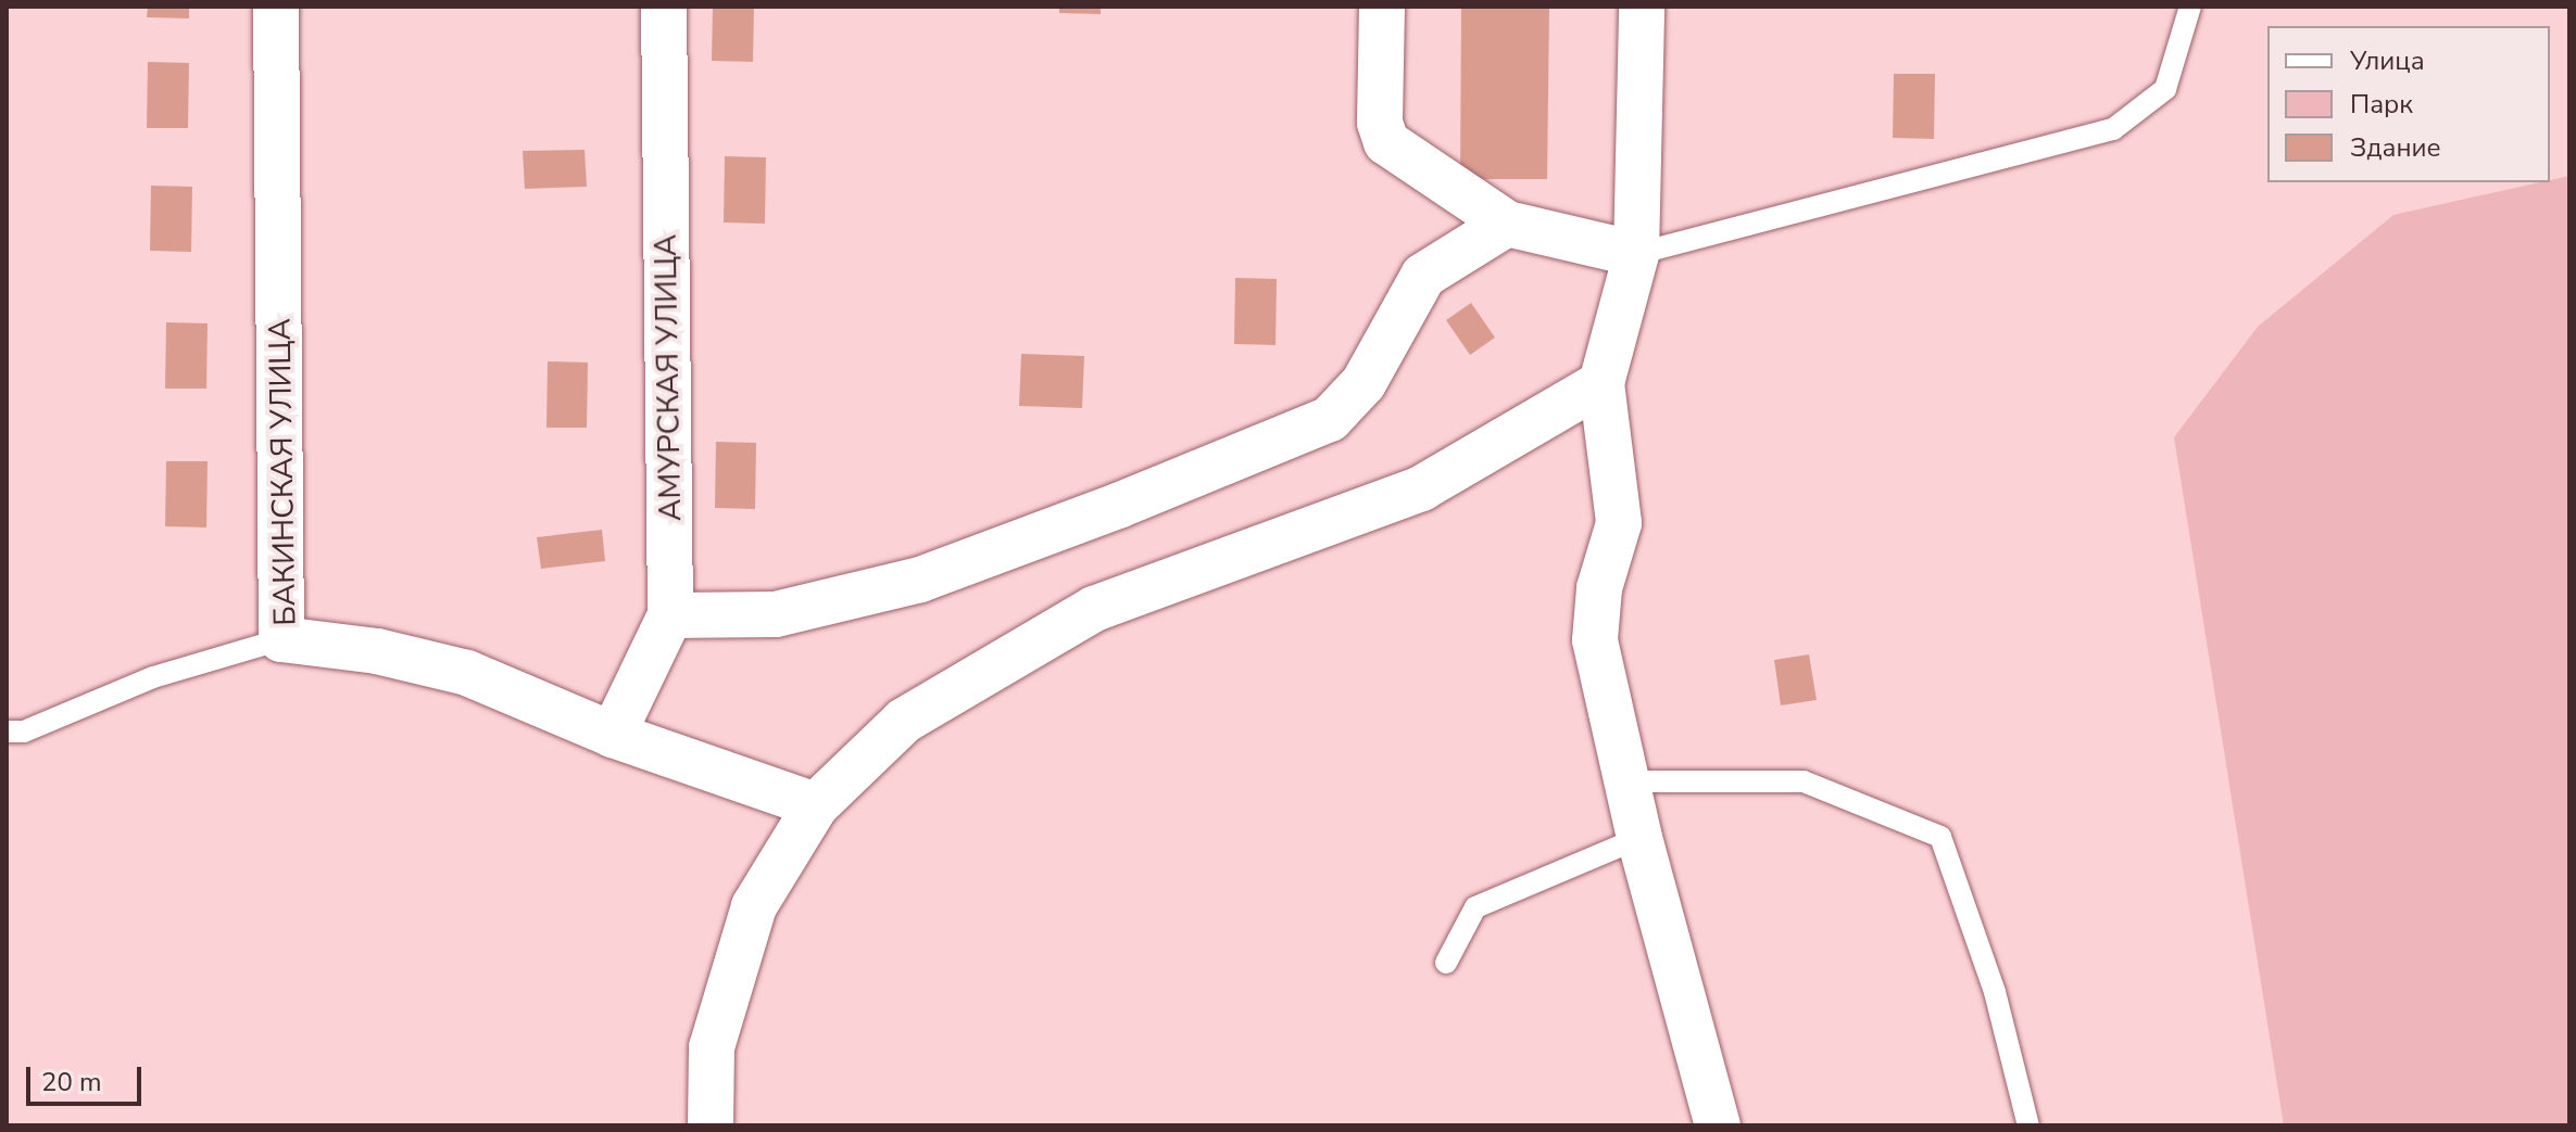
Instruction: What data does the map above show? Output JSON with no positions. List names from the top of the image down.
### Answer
{
  "streets": {
    "street": ["АМУРСКАЯ УЛИЦА", "БАКИНСКАЯ УЛИЦА"]
  },
  "crossings": [
    ["АМУРСКАЯ УЛИЦА", "БАКИНСКАЯ УЛИЦА"]
  ],
  "legend": ["Улица", "Парк", "Здание"],
  "scale_bar": "20 m"
}
